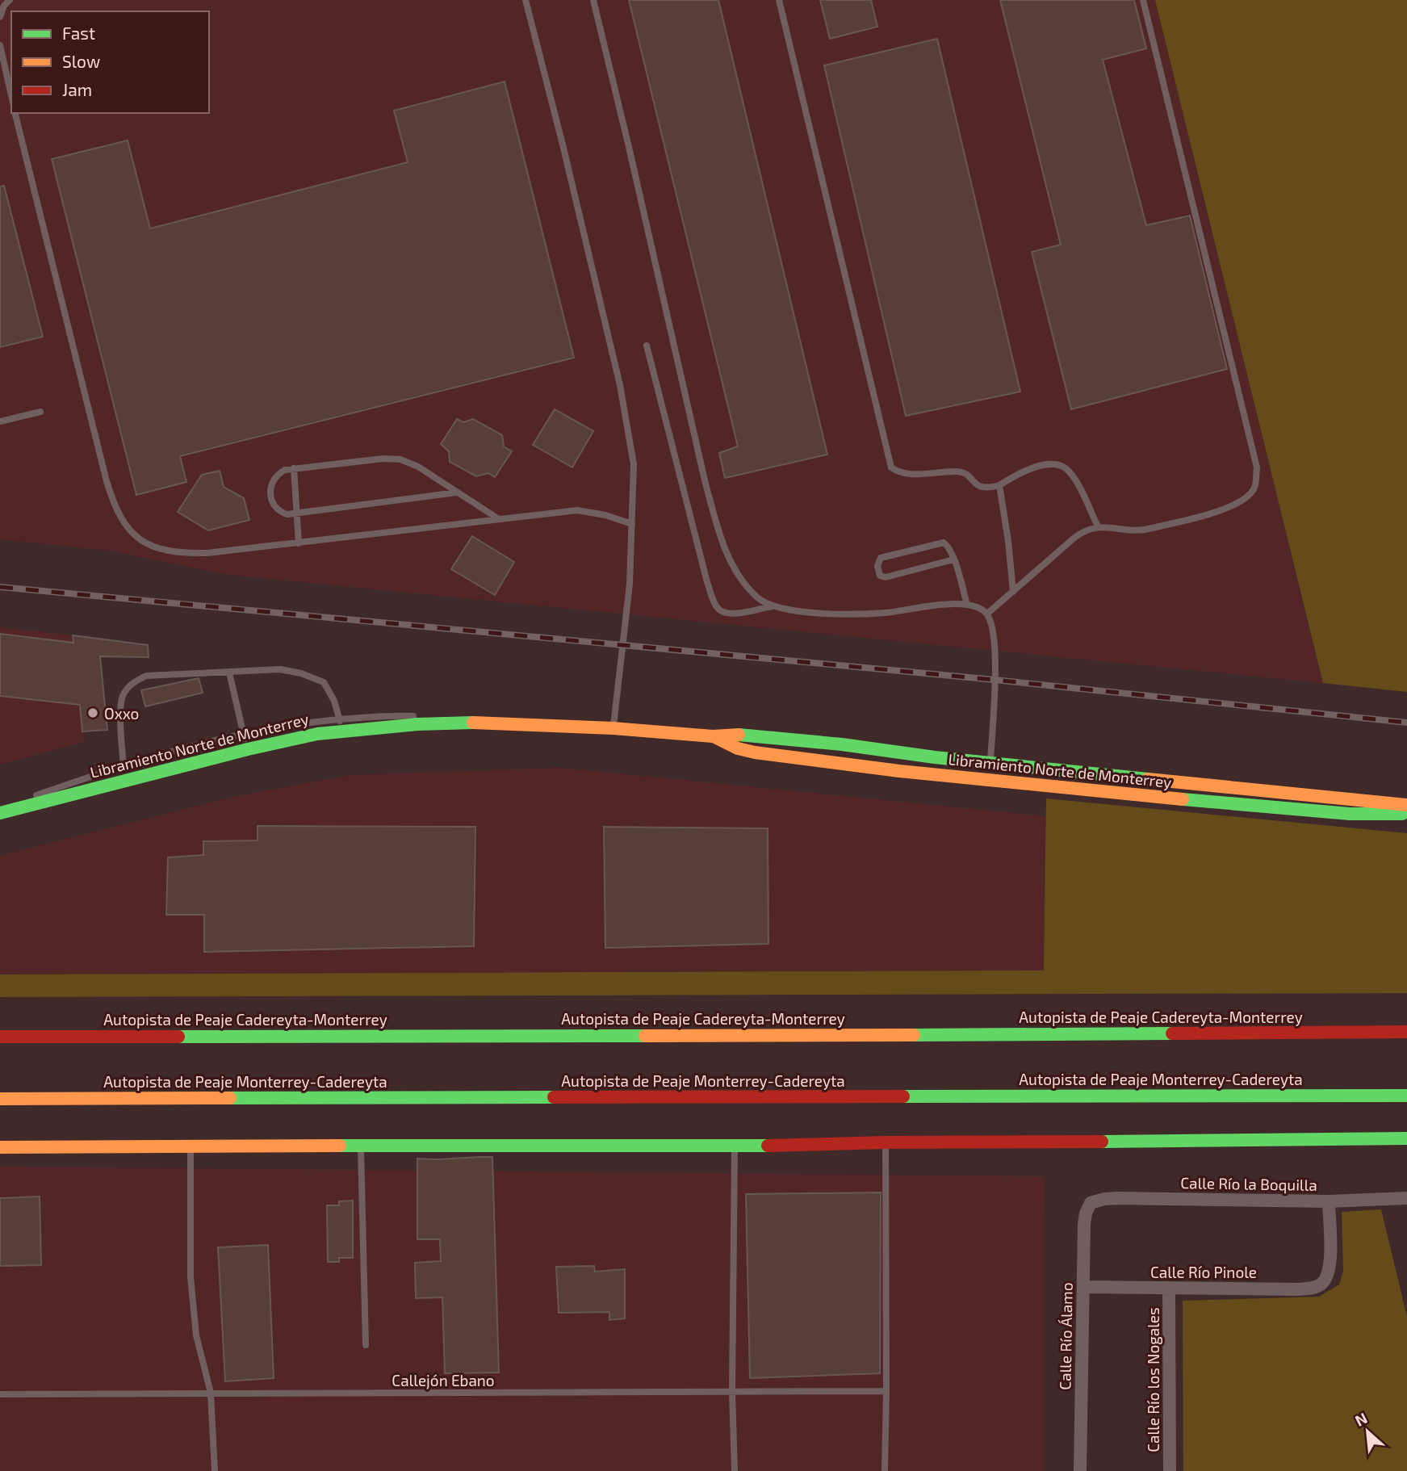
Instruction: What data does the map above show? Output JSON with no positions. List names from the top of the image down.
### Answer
{
  "streets": {
    "main road": ["Libramiento Norte de Monterrey", "Autopista de Peaje Cadereyta-Monterrey", "Autopista de Peaje Monterrey-Cadereyta"],
    "street": [
      "Calle Río la Boquilla",
      "Calle Río Pinole",
      "Calle Río Álamo",
      "Calle Río los Nogales"
    ],
    "lane": ["Callejón Ebano"]
  },
  "crossings": [
    ["Calle Río la Boquilla", "Calle Río Pinole"],
    ["Calle Río la Boquilla", "Calle Río Álamo"],
    ["Calle Río Pinole", "Calle Río Álamo"],
    ["Calle Río Pinole", "Calle Río los Nogales"]
  ],
  "places": ["Oxxo"],
  "legend": ["Fast", "Slow", "Jam"],
  "north": "top left"
}
